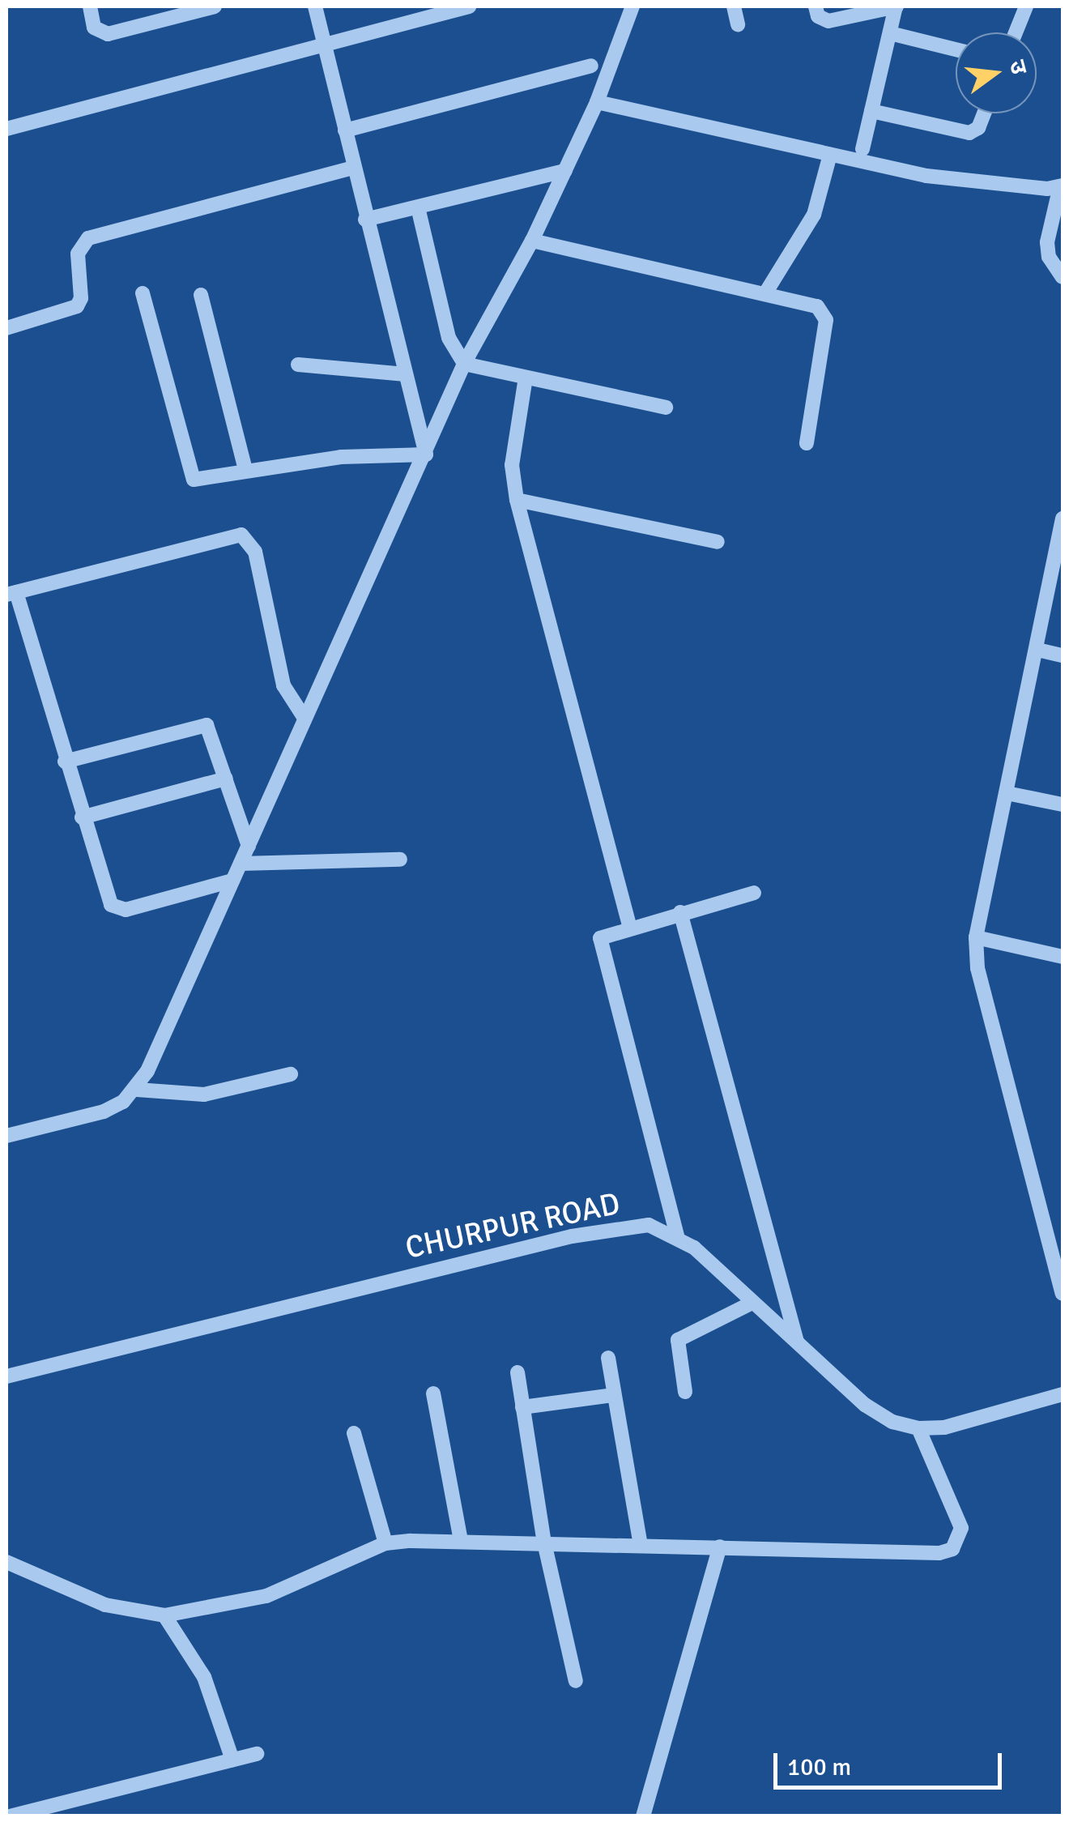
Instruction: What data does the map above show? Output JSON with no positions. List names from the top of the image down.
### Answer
{
  "streets": {
    "street": ["CHURPUR ROAD"]
  },
  "scale_bar": "100 m",
  "north": "right"
}
